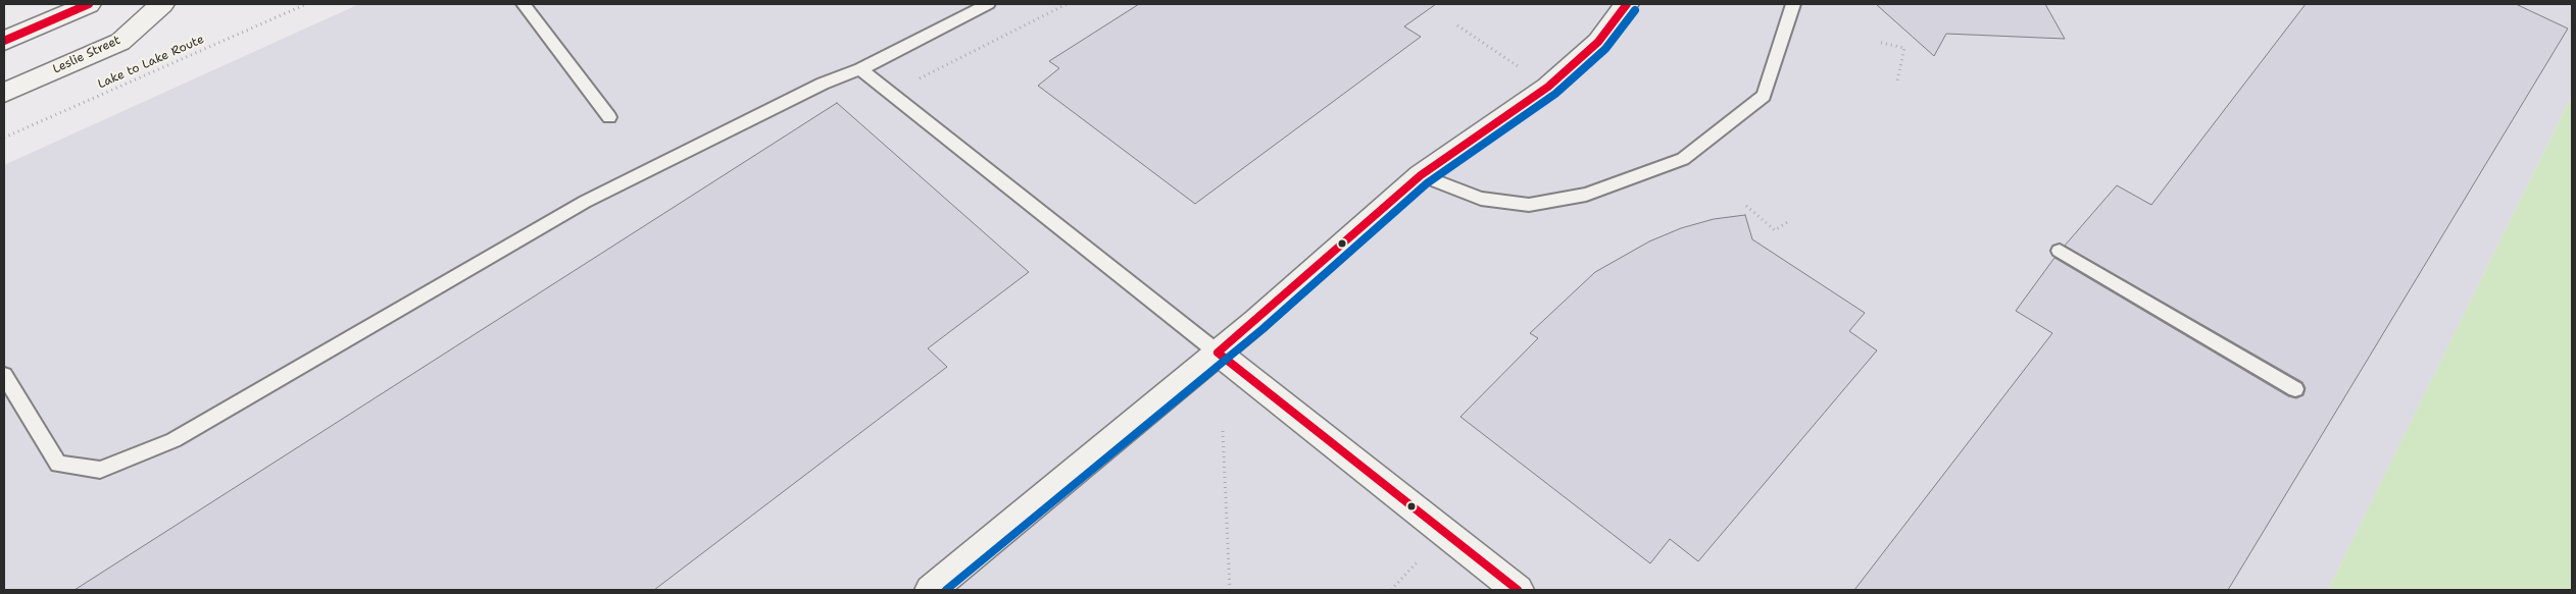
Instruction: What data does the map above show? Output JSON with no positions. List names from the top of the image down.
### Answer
{
  "streets": {
    "street": ["Leslie Street"],
    "path": ["Lake to Lake Route"]
  }
}
